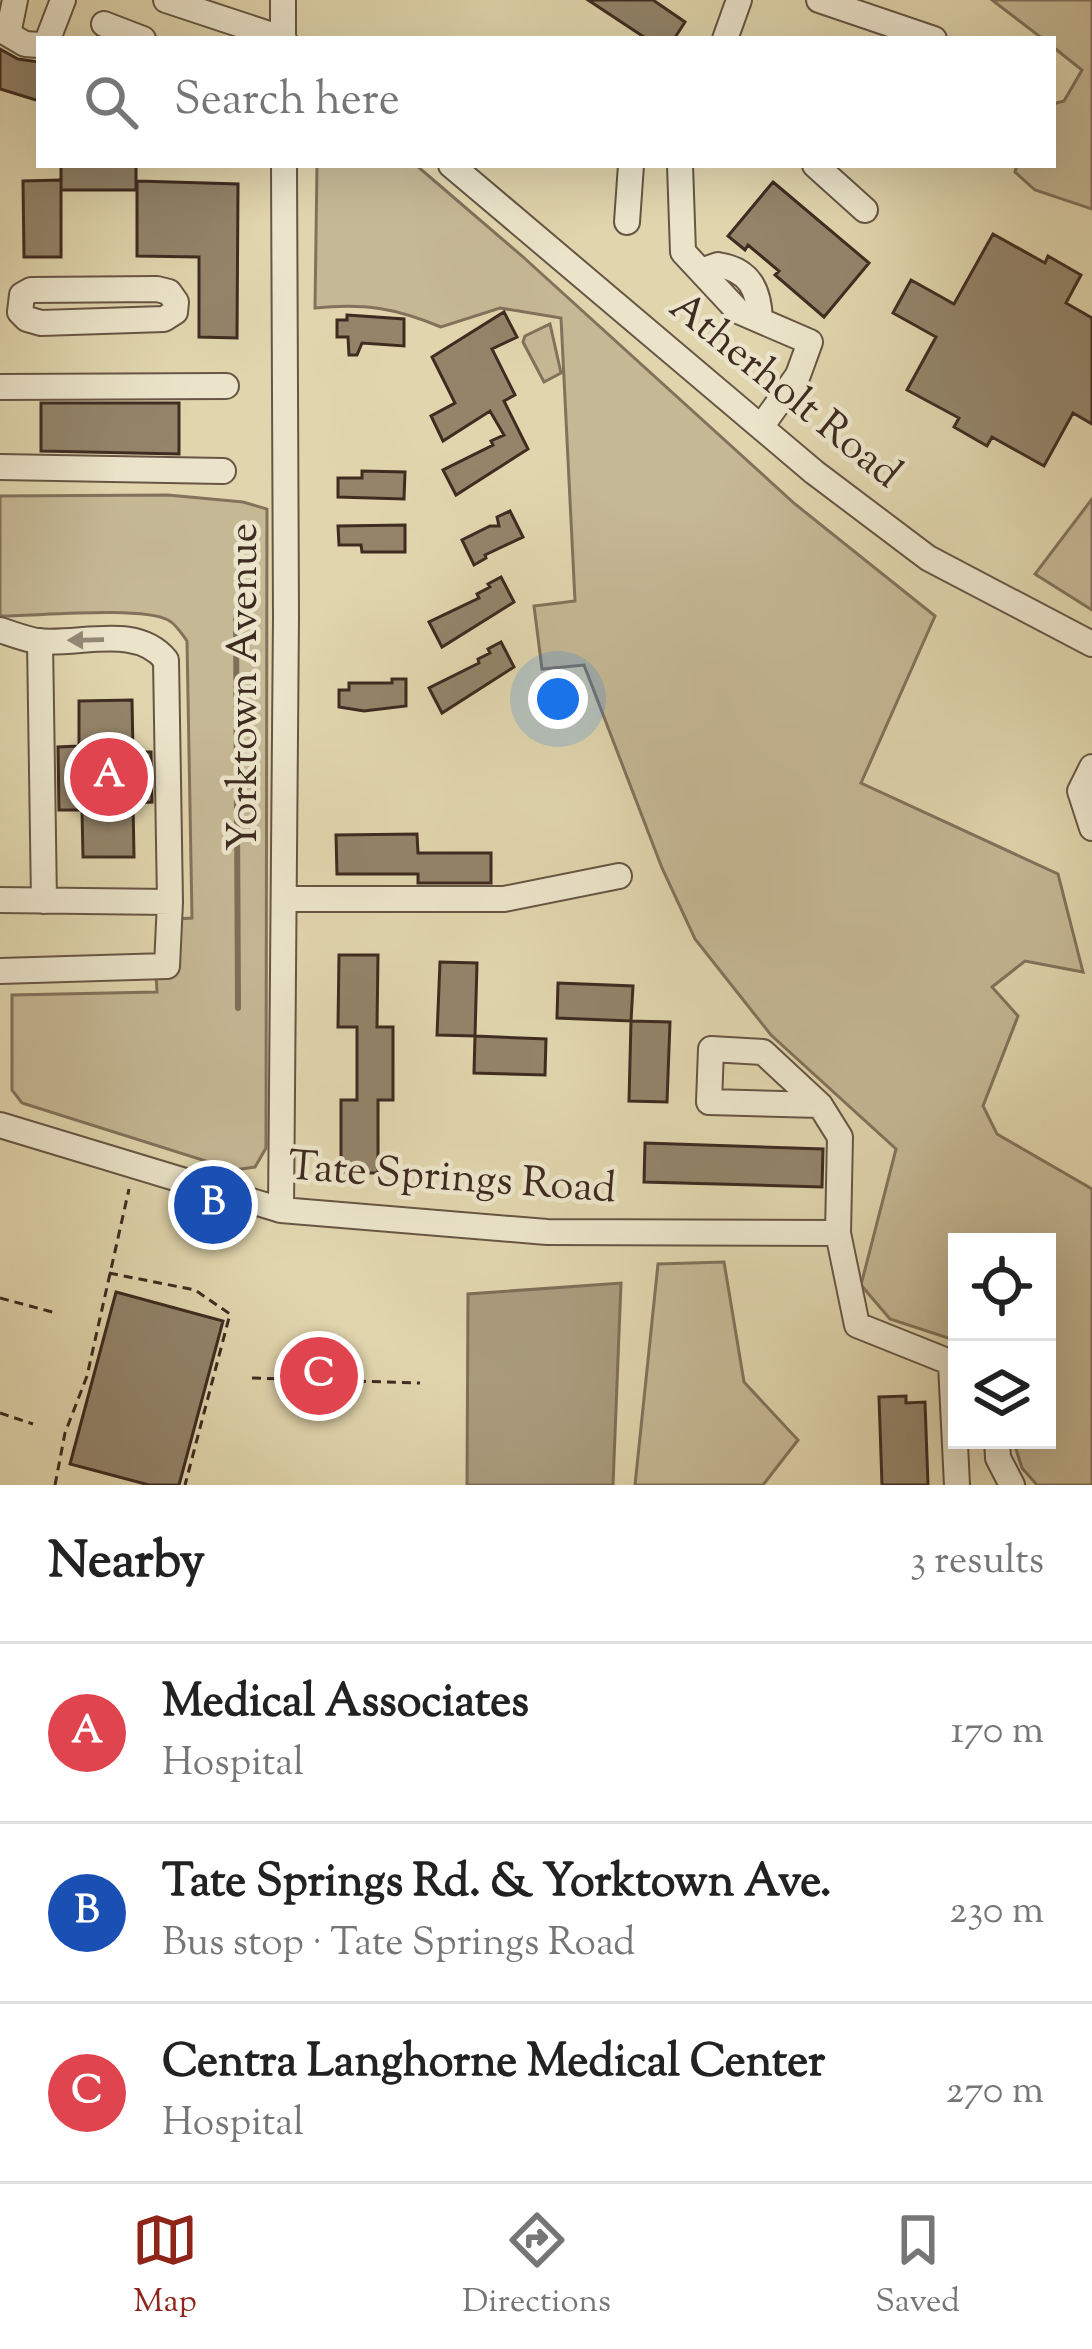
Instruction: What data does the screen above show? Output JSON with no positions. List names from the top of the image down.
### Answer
{
  "streets": {
    "street": ["Atherholt Road", "Yorktown Avenue", "Tate Springs Road"]
  },
  "crossings": [
    ["Yorktown Avenue", "Tate Springs Road"]
  ],
  "page": {
    "search": "Search here",
    "pins": ["A", "B", "C"],
    "heading": ["Nearby", "3 results"],
    "list": [
      {
        "mark": "A",
        "name": "Medical Associates",
        "note": "Hospital",
        "value": "170 m"
      },
      {
        "mark": "B",
        "name": "Tate Springs Rd. & Yorktown Ave.",
        "note": "Bus stop · Tate Springs Road",
        "value": "230 m"
      },
      {
        "mark": "C",
        "name": "Centra Langhorne Medical Center",
        "note": "Hospital",
        "value": "270 m"
      }
    ],
    "nav": ["Map", "Directions", "Saved"]
  }
}
